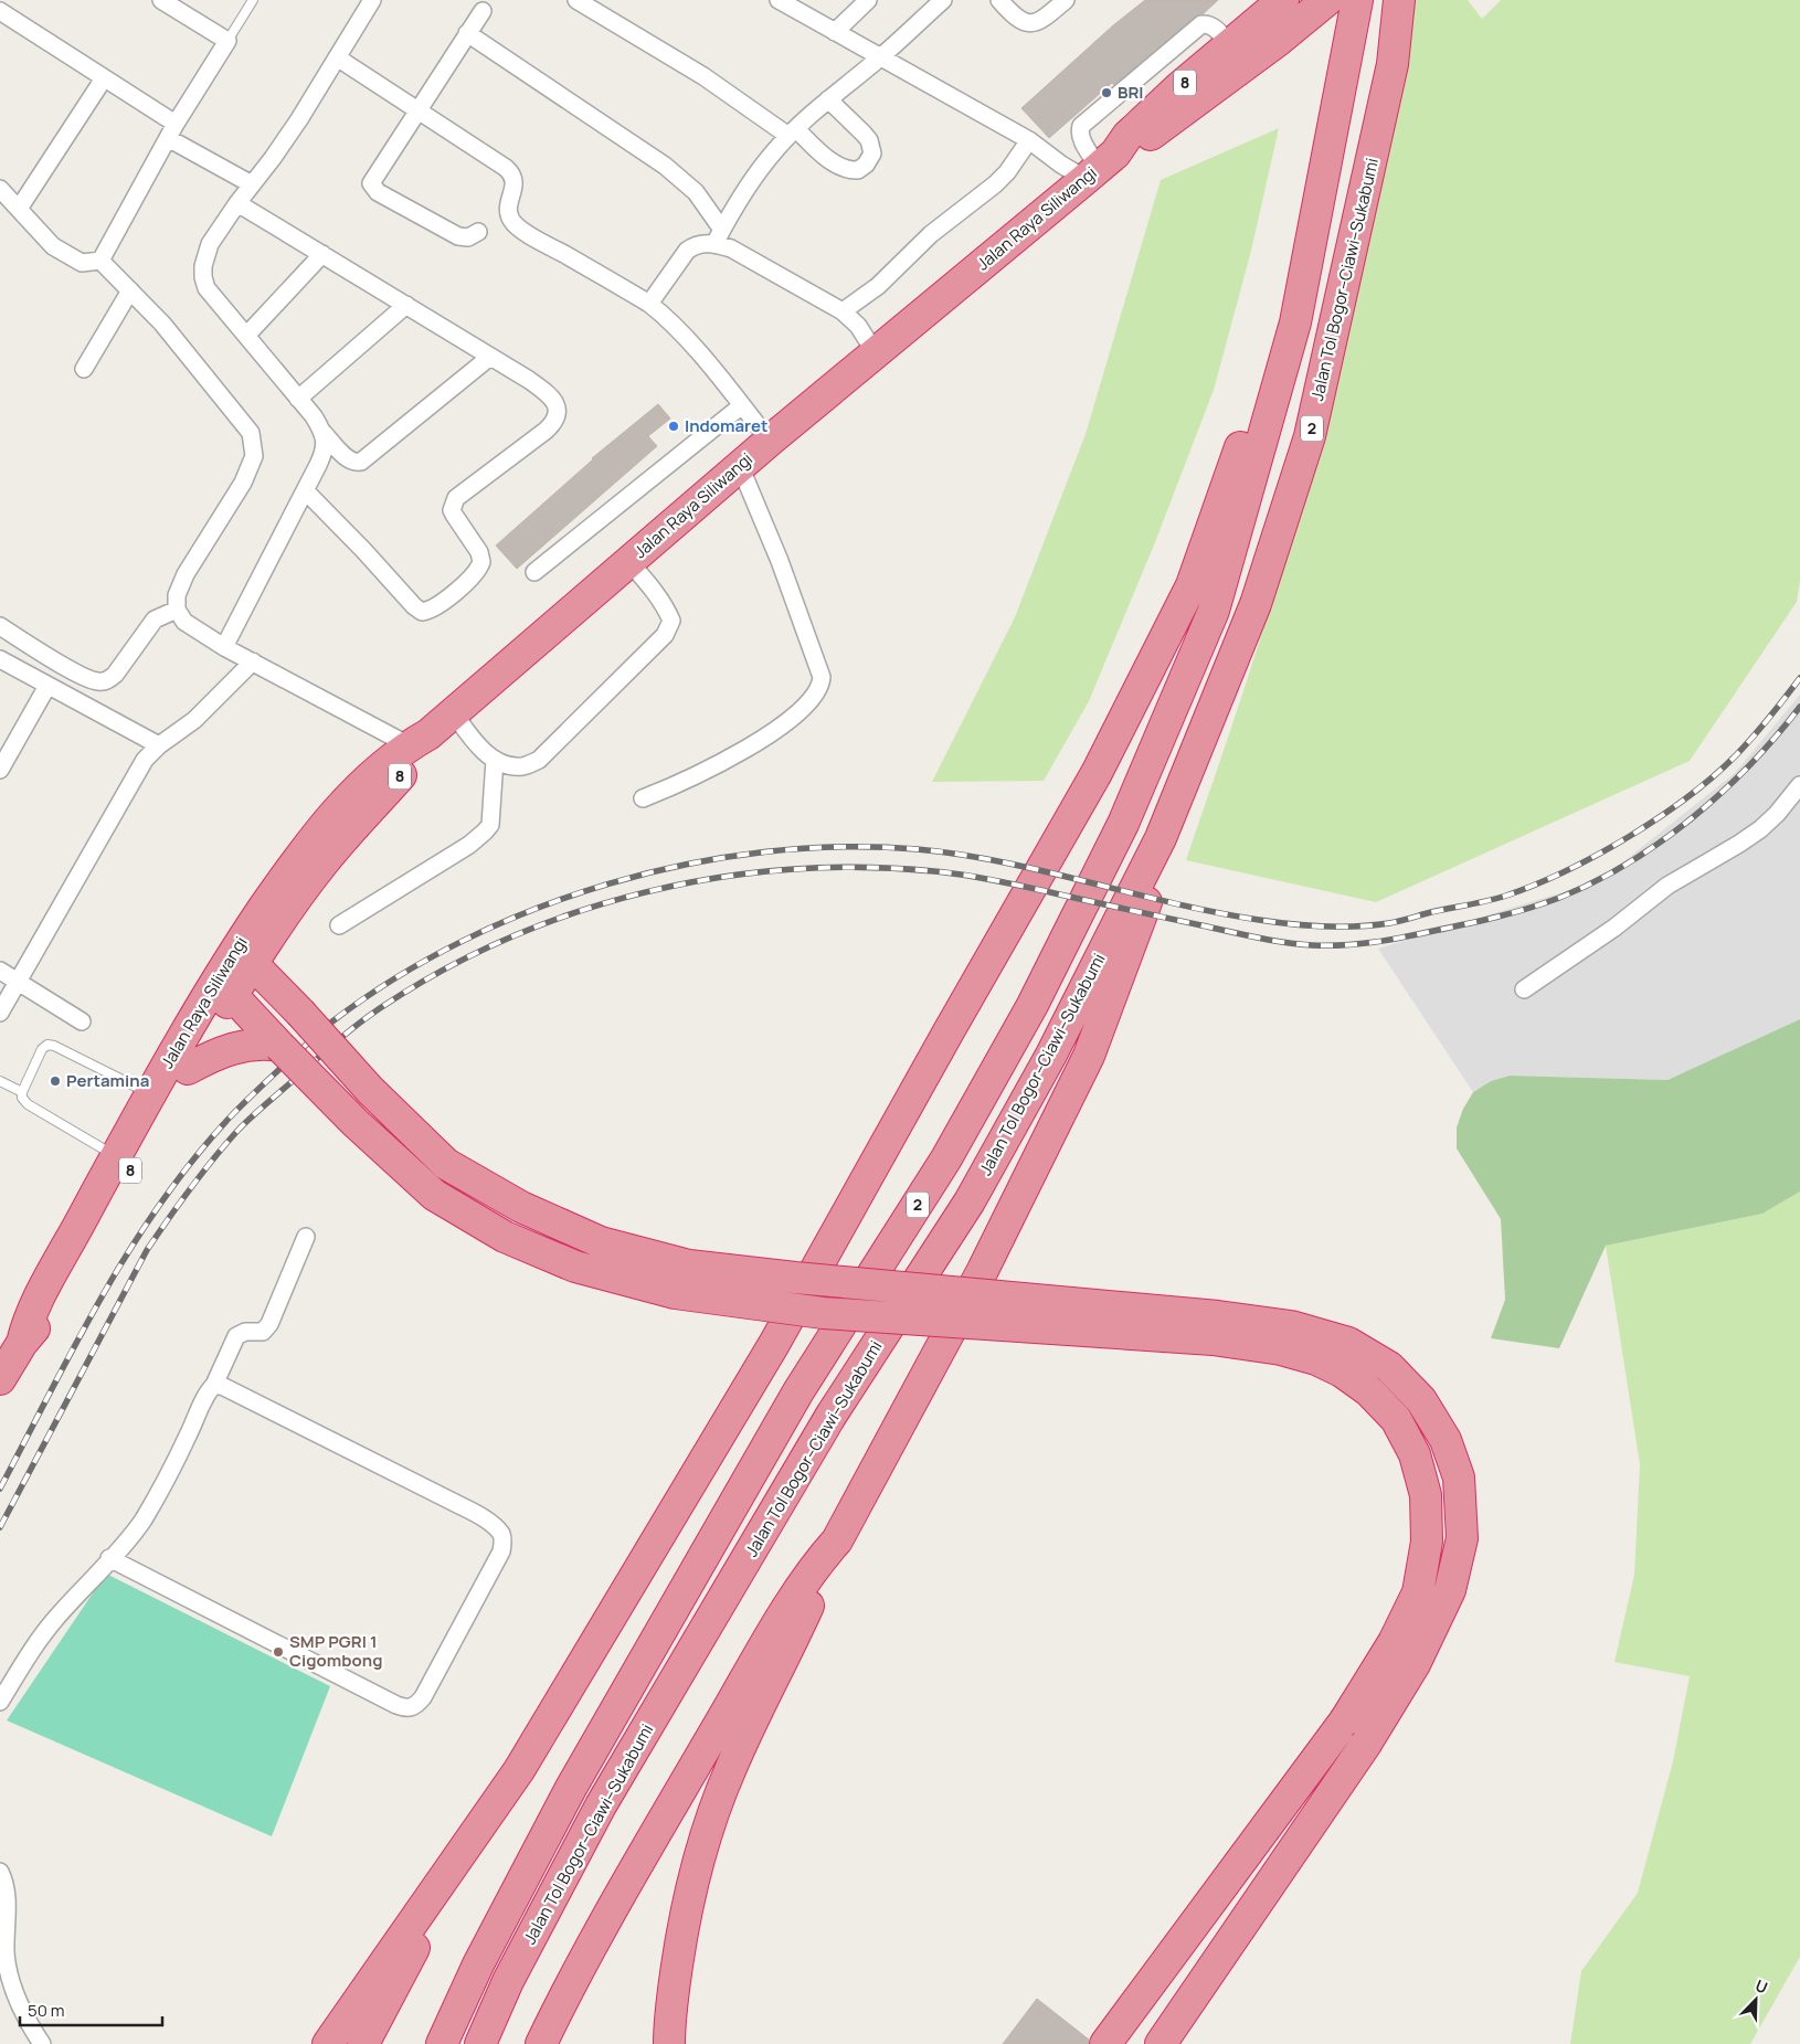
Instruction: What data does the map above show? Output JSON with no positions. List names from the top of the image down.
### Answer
{
  "streets": {
    "highway": [
      "8",
      "Jalan Raya Siliwangi",
      "Jalan Tol Bogor–Ciawi–Sukabumi",
      "2"
    ]
  },
  "places": [
    "BRI",
    "Indomaret",
    "Pertamina",
    "SMP PGRI 1 Cigombong"
  ],
  "scale_bar": "50 m",
  "north": "top right"
}
